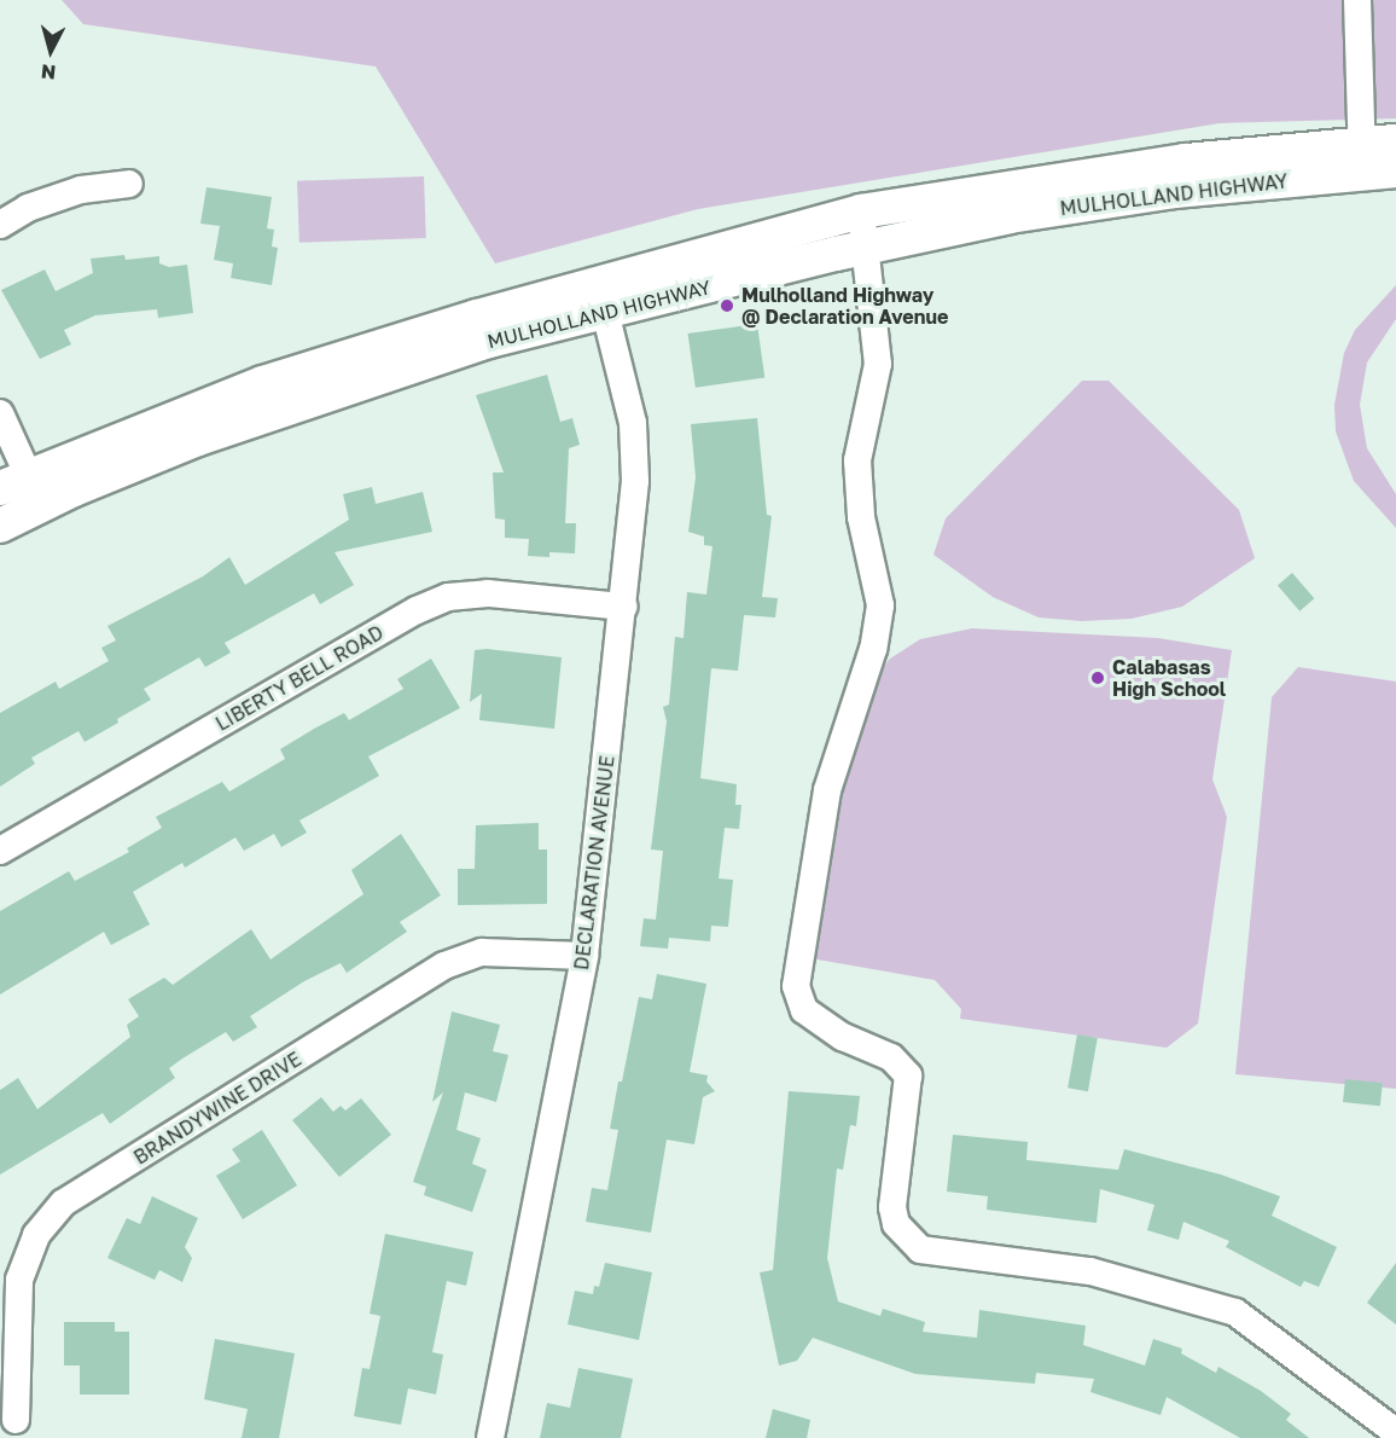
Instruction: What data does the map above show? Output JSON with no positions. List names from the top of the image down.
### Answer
{
  "streets": {
    "main road": ["MULHOLLAND HIGHWAY"],
    "street": ["LIBERTY BELL ROAD", "DECLARATION AVENUE", "BRANDYWINE DRIVE"]
  },
  "crossings": [
    ["MULHOLLAND HIGHWAY", "DECLARATION AVENUE"],
    ["LIBERTY BELL ROAD", "DECLARATION AVENUE"],
    ["DECLARATION AVENUE", "BRANDYWINE DRIVE"]
  ],
  "places": ["Mulholland Highway @ Declaration Avenue", "Calabasas High School"],
  "north": "bottom"
}
